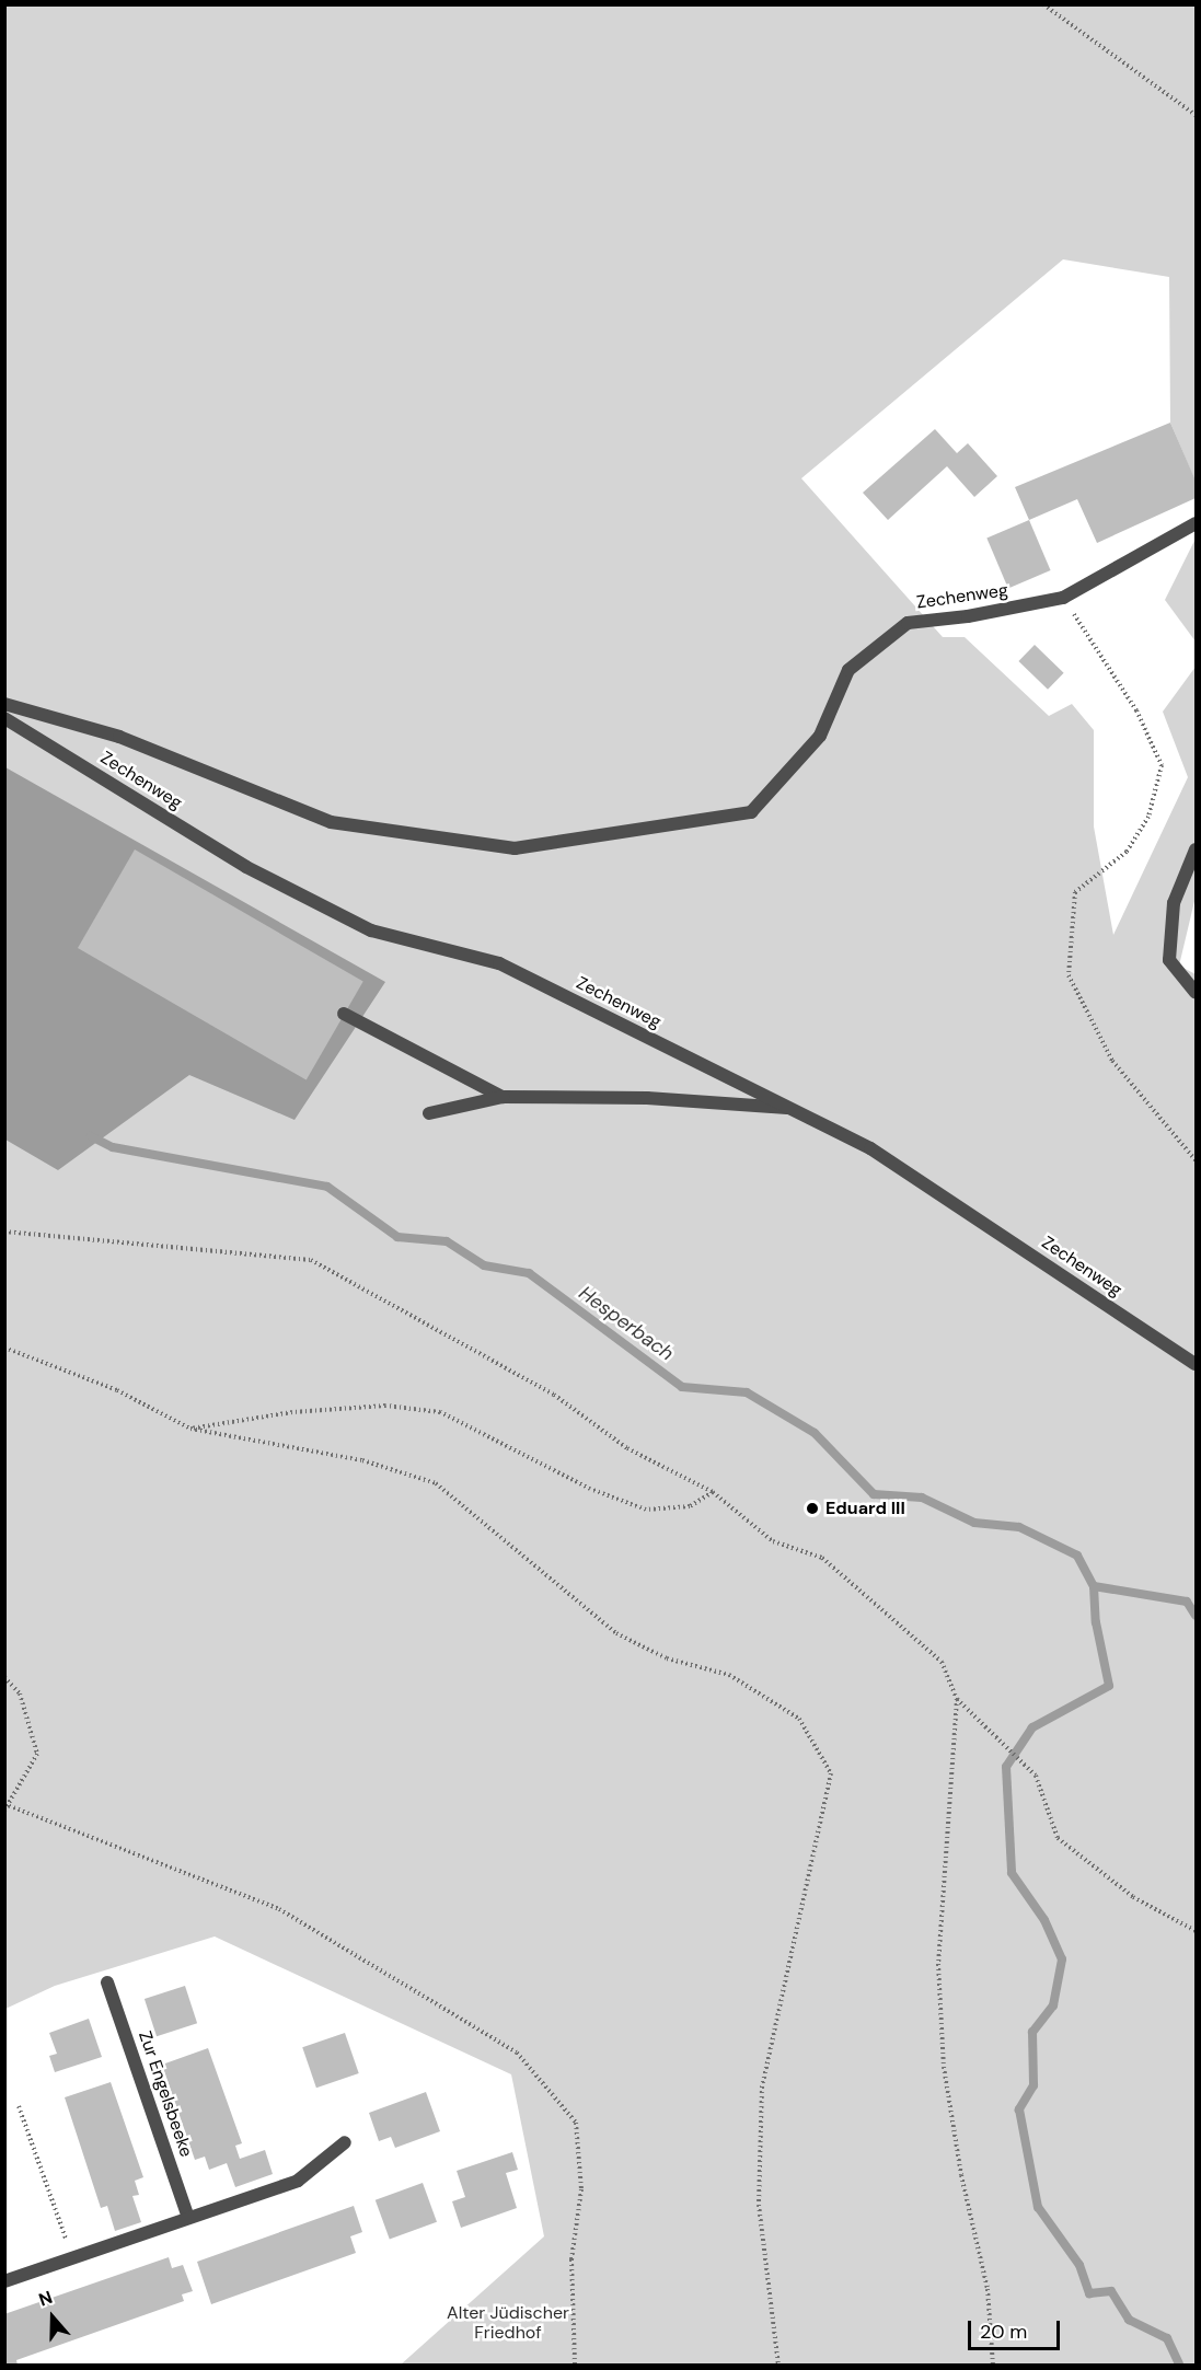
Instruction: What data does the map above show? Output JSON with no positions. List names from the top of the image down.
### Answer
{
  "streets": {
    "street": ["Zechenweg", "Zur Engelsbeeke"]
  },
  "water": ["Hesperbach"],
  "parks": ["Alter Jüdischer Friedhof"],
  "places": ["Eduard III"],
  "scale_bar": "20 m",
  "north": "top"
}
